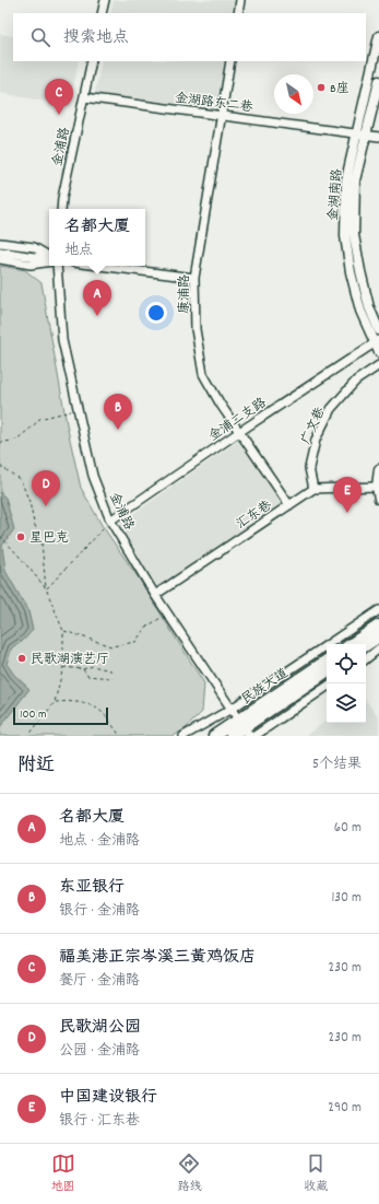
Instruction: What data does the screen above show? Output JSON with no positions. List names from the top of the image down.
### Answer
{
  "streets": {
    "highway": ["民族大道"],
    "main road": ["金湖南路"],
    "street": [
      "金湖路东二巷",
      "金浦路",
      "康浦路",
      "金浦二支路",
      "广文巷",
      "汇东巷"
    ]
  },
  "crossings": [
    ["金湖路东二巷", "金浦路"],
    ["金湖路东二巷", "金湖南路"],
    ["金湖路东二巷", "康浦路"],
    ["金浦路", "金浦二支路"],
    ["金浦路", "汇东巷"],
    ["金浦路", "民族大道"],
    ["金湖南路", "金浦二支路"],
    ["康浦路", "金浦二支路"],
    ["康浦路", "汇东巷"],
    ["广文巷", "汇东巷"]
  ],
  "places": ["B座", "星巴克", "民歌湖演艺厅"],
  "scale_bar": "100 m",
  "north": "bottom right",
  "page": {
    "search": "搜索地点",
    "pins": [
      "C",
      "A",
      "B",
      "D",
      "E"
    ],
    "popup": ["名都大厦", "地点"],
    "scale": "100 m",
    "heading": ["附近", "5个结果"],
    "list": [
      {
        "mark": "A",
        "name": "名都大厦",
        "note": "地点 · 金浦路",
        "value": "60 m"
      },
      {
        "mark": "B",
        "name": "东亚银行",
        "note": "银行 · 金浦路",
        "value": "130 m"
      },
      {
        "mark": "C",
        "name": "福美港正宗岑溪三黄鸡饭店",
        "note": "餐厅 · 金浦路",
        "value": "230 m"
      },
      {
        "mark": "D",
        "name": "民歌湖公园",
        "note": "公园 · 金浦路",
        "value": "230 m"
      },
      {
        "mark": "E",
        "name": "中国建设银行",
        "note": "银行 · 汇东巷",
        "value": "290 m"
      }
    ],
    "nav": ["地图", "路线", "收藏"]
  }
}
